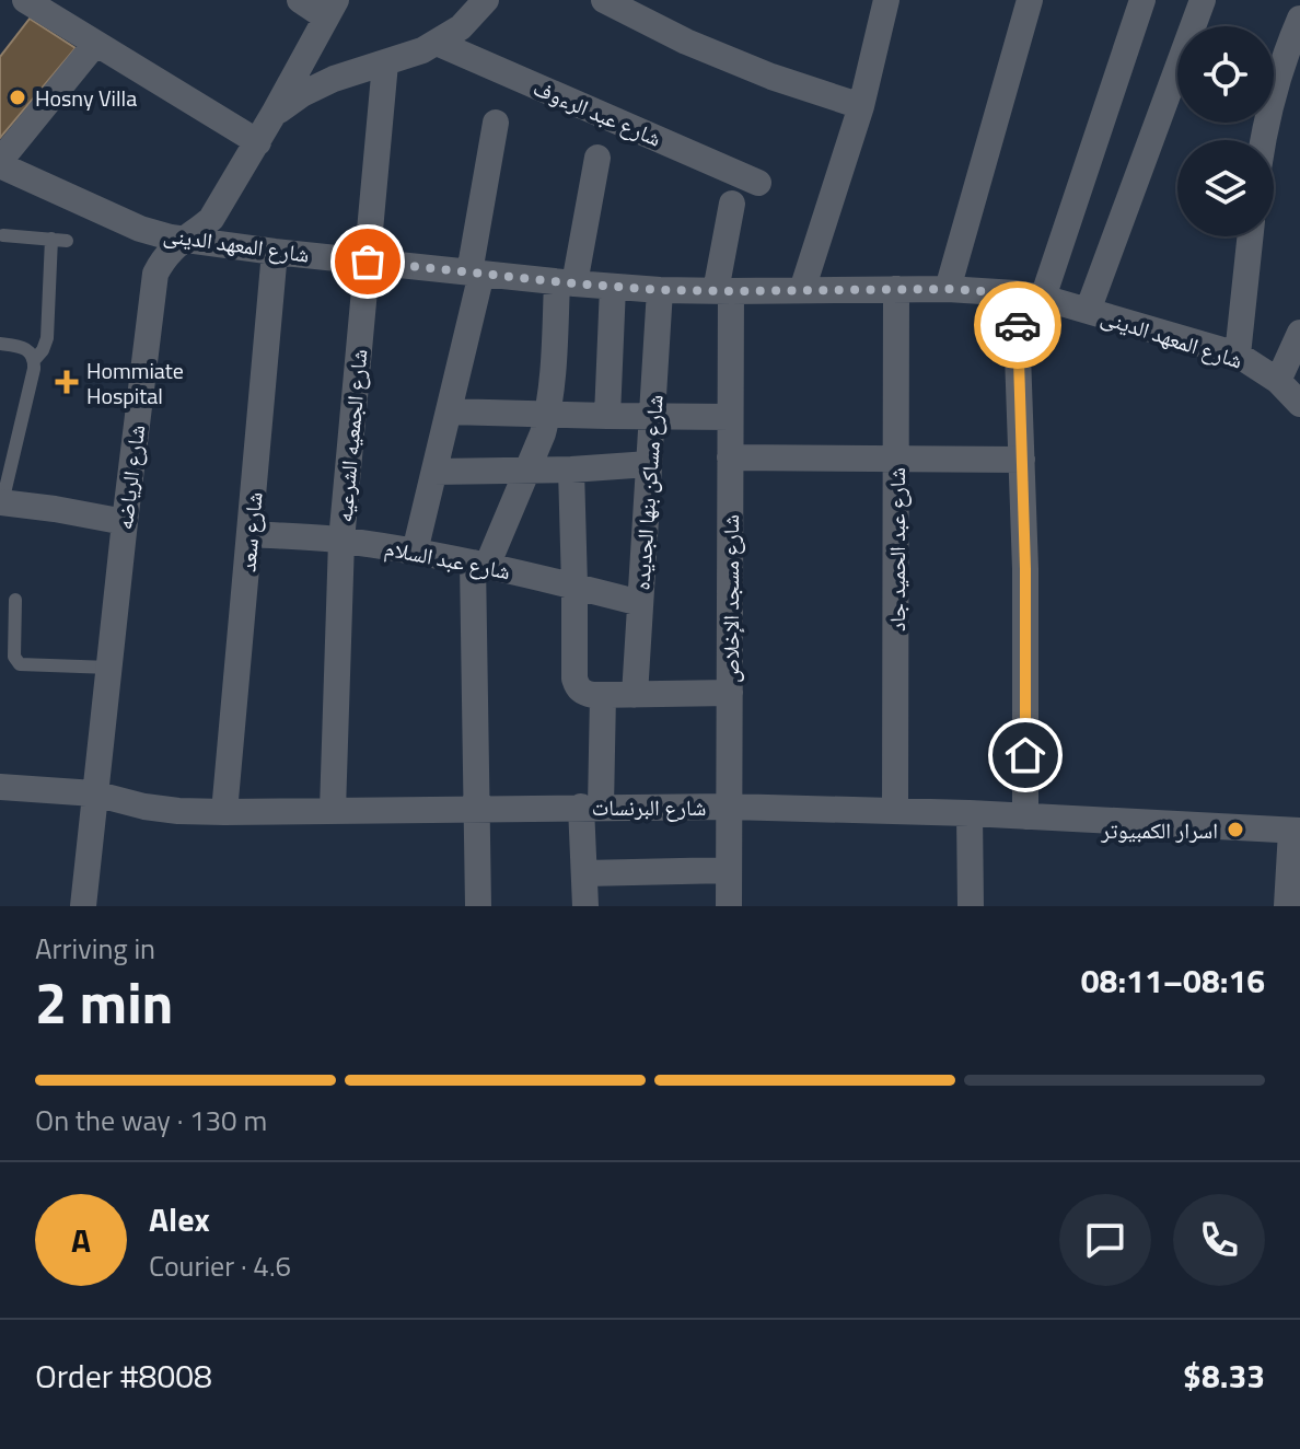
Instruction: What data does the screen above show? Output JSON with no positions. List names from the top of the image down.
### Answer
{
  "streets": {
    "street": [
      "شارع عبد الرءوف",
      "شارع المعهد الدينى",
      "شارع الجمعيه الشرعيه",
      "شارع الرياضه",
      "شارع مساكن بنها الجديده",
      "شارع سعد",
      "شارع عبد الحميد جاد",
      "شارع عبد السلام",
      "شارع مسجد الإخلاص",
      "شارع البرنسات"
    ]
  },
  "crossings": [
    ["شارع المعهد الدينى", "شارع الجمعيه الشرعيه"],
    ["شارع المعهد الدينى", "شارع الرياضه"],
    ["شارع المعهد الدينى", "شارع مساكن بنها الجديده"],
    ["شارع المعهد الدينى", "شارع سعد"],
    ["شارع المعهد الدينى", "شارع عبد الحميد جاد"],
    ["شارع المعهد الدينى", "شارع مسجد الإخلاص"],
    ["شارع الجمعيه الشرعيه", "شارع عبد السلام"],
    ["شارع الجمعيه الشرعيه", "شارع البرنسات"],
    ["شارع الرياضه", "شارع البرنسات"],
    ["شارع مساكن بنها الجديده", "شارع عبد السلام"],
    ["شارع سعد", "شارع عبد السلام"],
    ["شارع سعد", "شارع البرنسات"],
    ["شارع عبد الحميد جاد", "شارع البرنسات"],
    ["شارع مسجد الإخلاص", "شارع البرنسات"]
  ],
  "places": {
    "other": ["Hosny Villa", "اسرار الكمبيوتر"],
    "health": ["Hommiate Hospital"]
  },
  "page": {
    "heading": ["2 min", "Arriving in", "08:11–08:16"],
    "panel": [
      "Alex",
      "Courier · 4.6",
      "Order #8008",
      "$8.33"
    ],
    "bar": "On the way · 130 m",
    "round": "A"
  }
}
